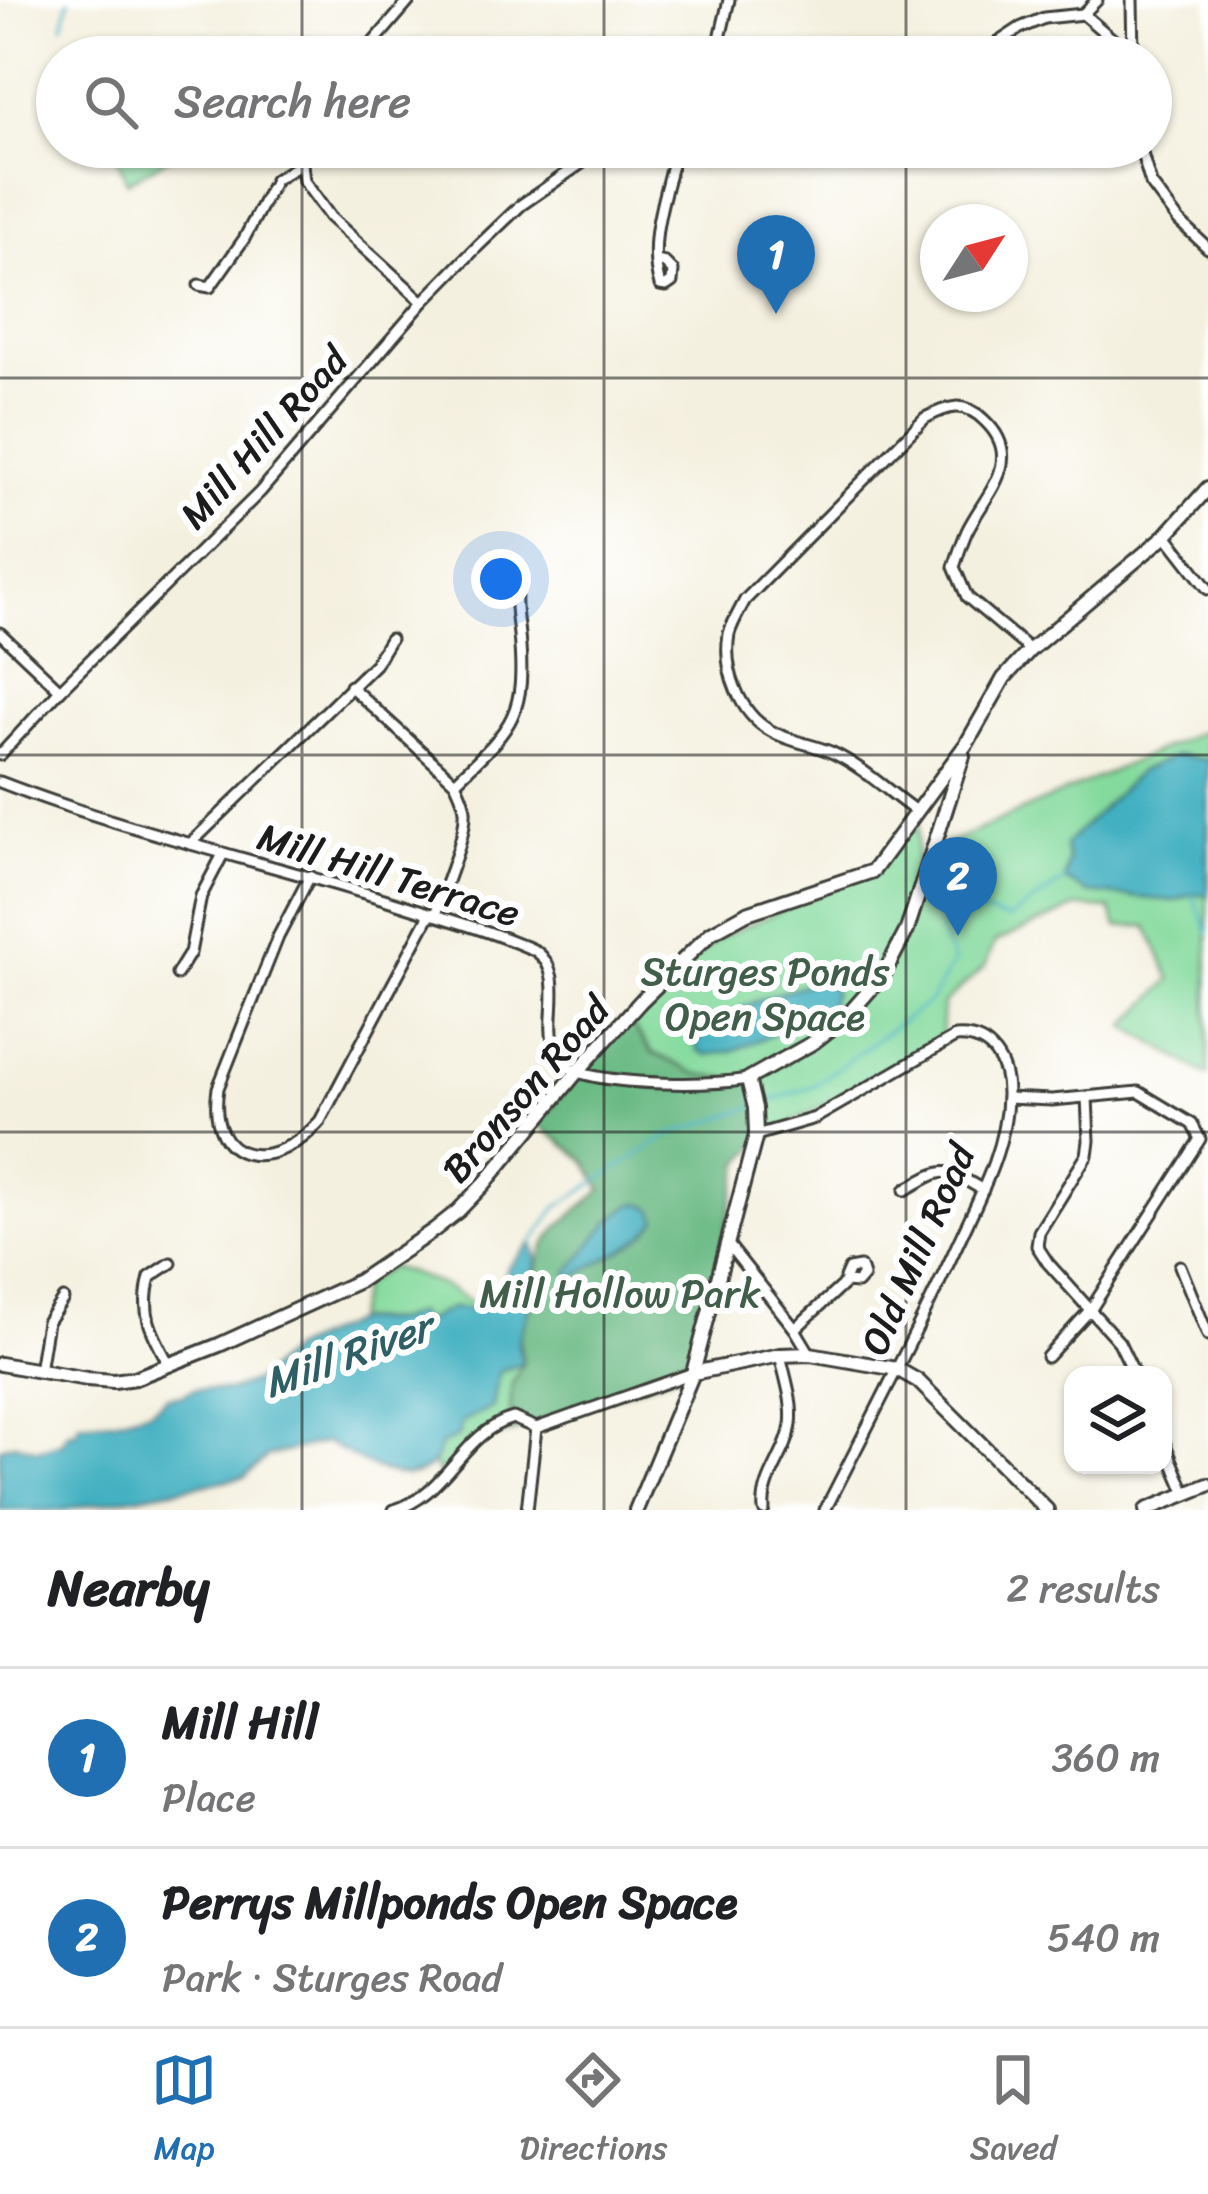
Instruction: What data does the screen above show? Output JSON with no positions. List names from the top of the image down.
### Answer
{
  "streets": {
    "main road": ["Bronson Road"],
    "street": ["Mill Hill Road", "Mill Hill Terrace", "Old Mill Road"]
  },
  "crossings": [
    ["Mill Hill Terrace", "Bronson Road"]
  ],
  "water": ["Mill River"],
  "parks": ["Sturges Ponds Open Space", "Mill Hollow Park"],
  "north": "top right",
  "page": {
    "search": "Search here",
    "pins": ["1", "2"],
    "heading": ["Nearby", "2 results"],
    "list": [
      {
        "mark": "1",
        "name": "Mill Hill",
        "note": "Place",
        "value": "360 m"
      },
      {
        "mark": "2",
        "name": "Perrys Millponds Open Space",
        "note": "Park · Sturges Road",
        "value": "540 m"
      }
    ],
    "nav": ["Map", "Directions", "Saved"]
  }
}
